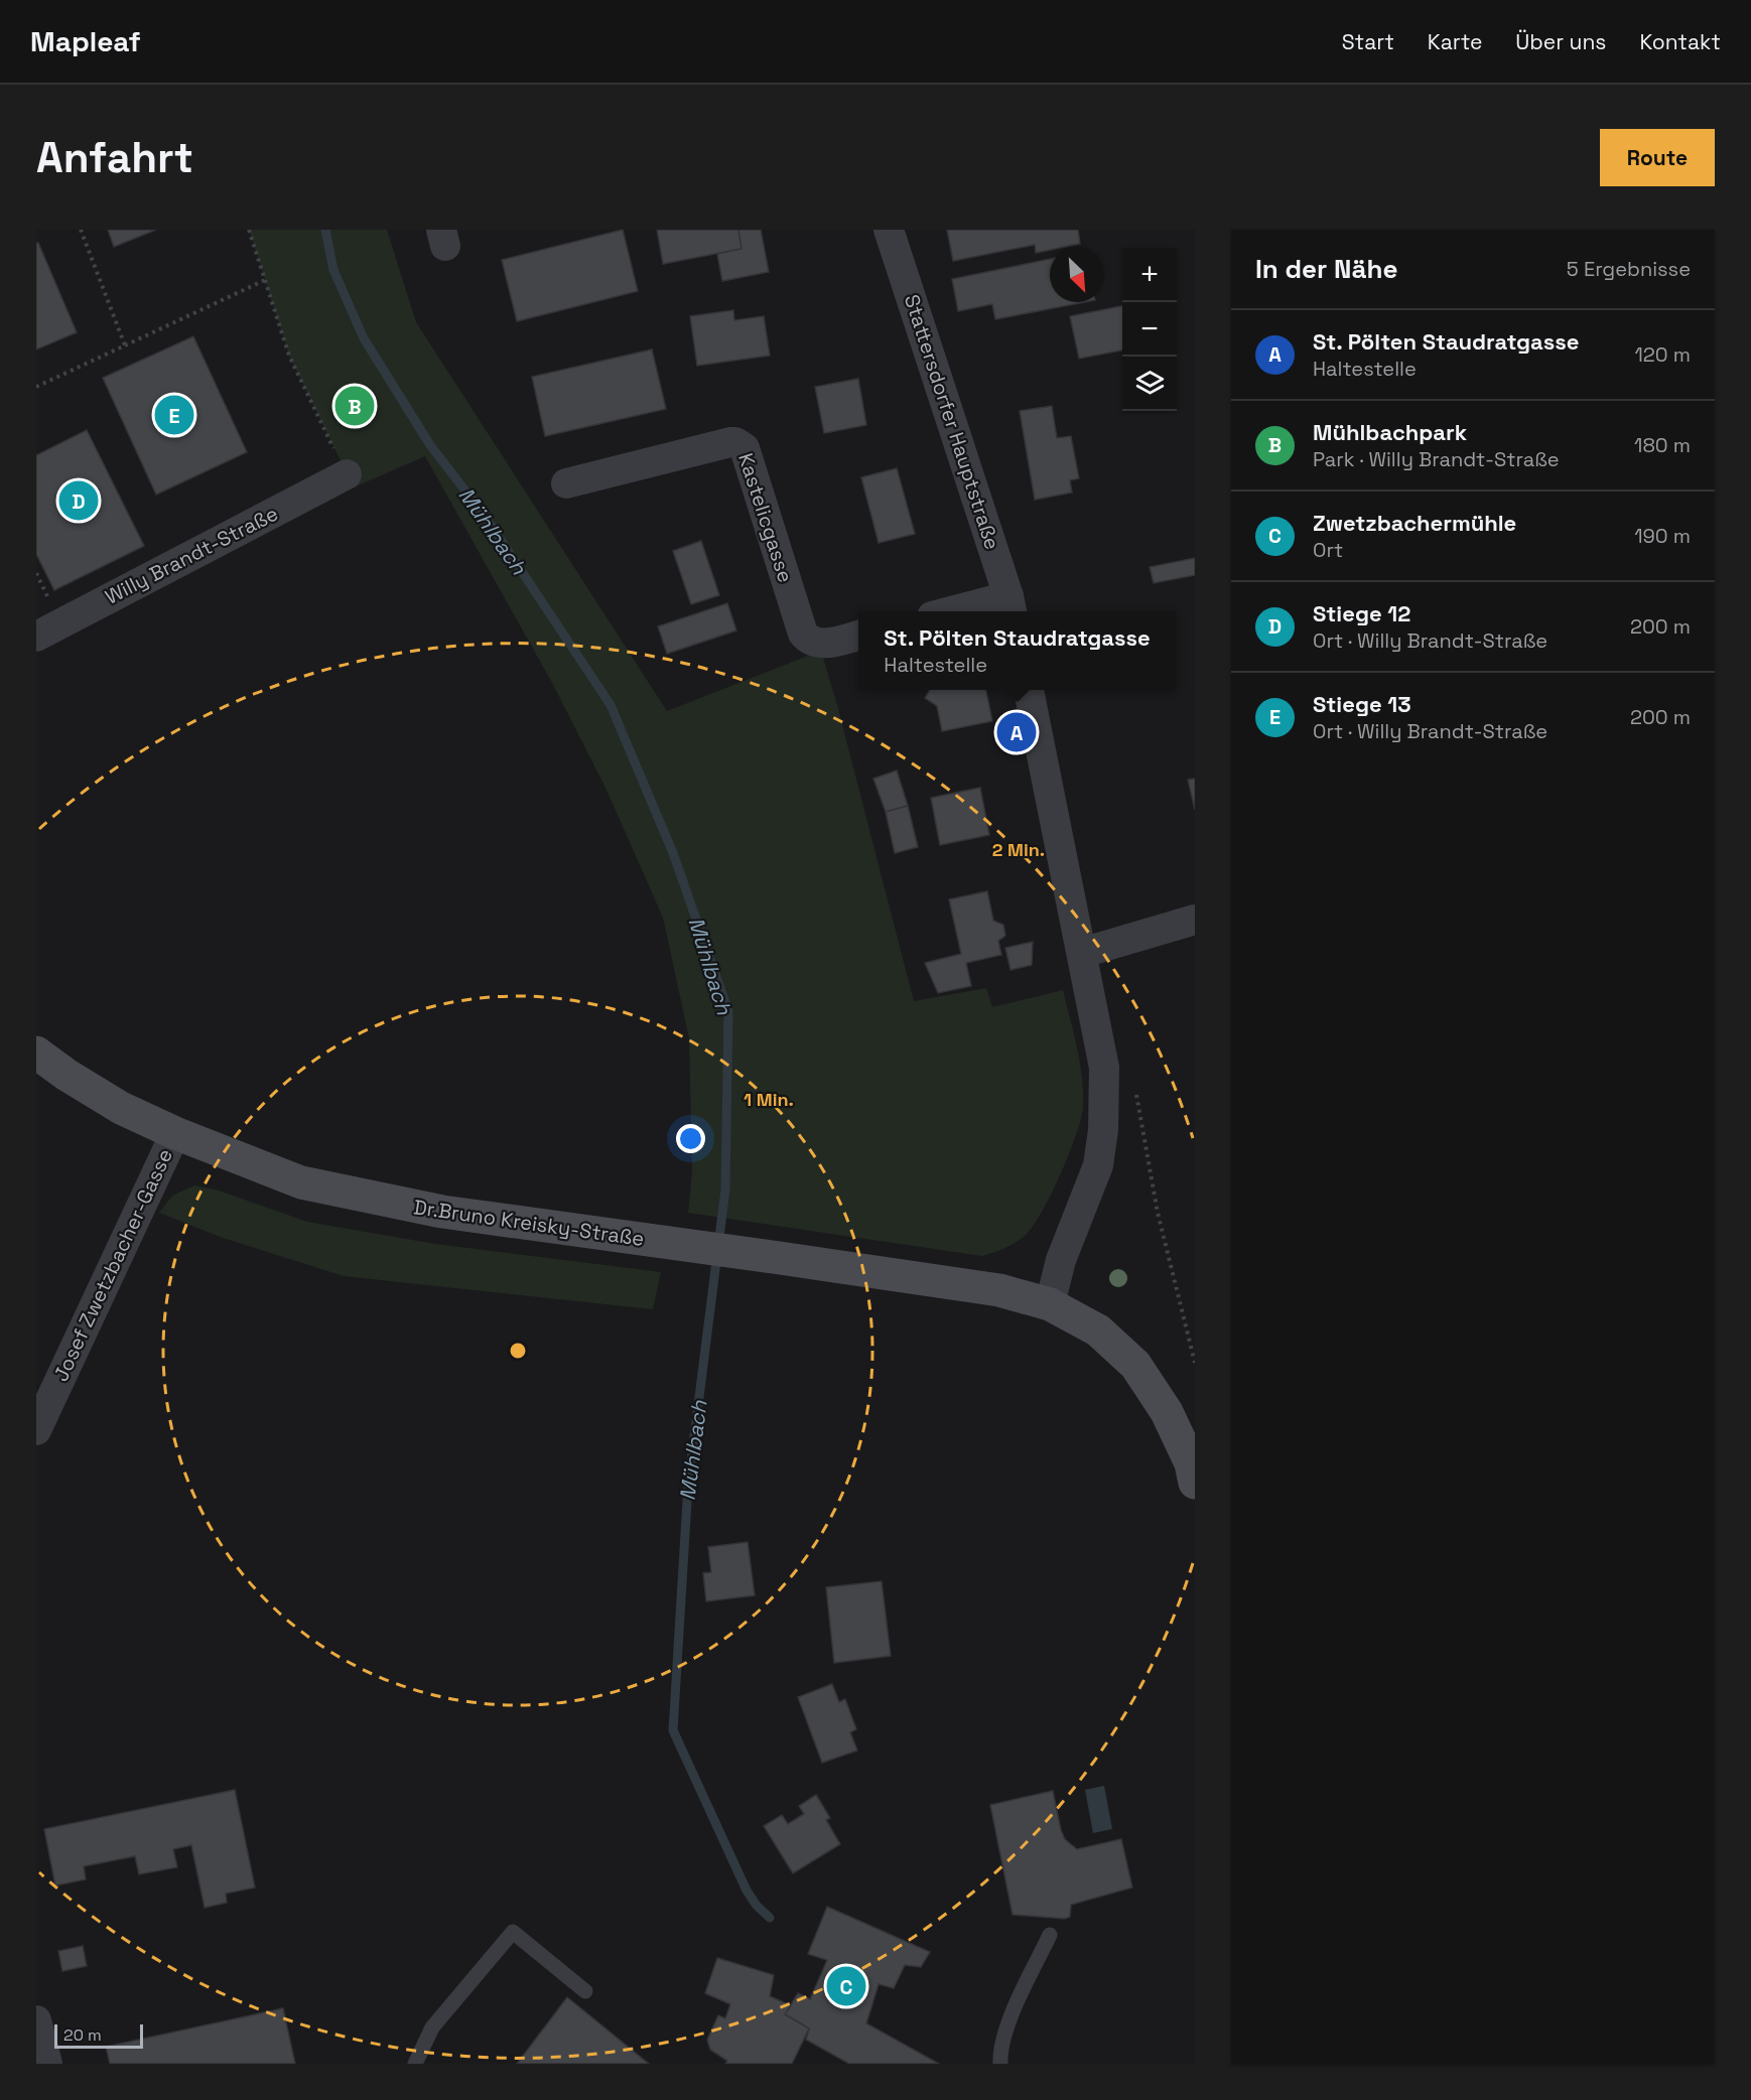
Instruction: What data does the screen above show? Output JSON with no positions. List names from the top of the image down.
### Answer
{
  "streets": {
    "main road": ["Dr.Bruno Kreisky-Straße"],
    "street": [
      "Stattersdorfer Hauptstraße",
      "Kastelicgasse",
      "Willy Brandt-Straße",
      "Josef Zwetzbacher-Gasse"
    ]
  },
  "crossings": [
    ["Dr.Bruno Kreisky-Straße", "Josef Zwetzbacher-Gasse"]
  ],
  "water": ["Mühlbach"],
  "scale_bar": "20 m",
  "north": "bottom right",
  "page": {
    "header": "Mapleaf",
    "nav": [
      "Start",
      "Karte",
      "Über uns",
      "Kontakt"
    ],
    "buttons": "Route",
    "title": "Anfahrt",
    "heading": ["In der Nähe", "5 Ergebnisse"],
    "map_buttons": ["+", "−"],
    "list": [
      {
        "mark": "A",
        "name": "St. Pölten Staudratgasse",
        "note": "Haltestelle",
        "value": "120 m"
      },
      {
        "mark": "B",
        "name": "Mühlbachpark",
        "note": "Park · Willy Brandt-Straße",
        "value": "180 m"
      },
      {
        "mark": "C",
        "name": "Zwetzbachermühle",
        "note": "Ort",
        "value": "190 m"
      },
      {
        "mark": "D",
        "name": "Stiege 12",
        "note": "Ort · Willy Brandt-Straße",
        "value": "200 m"
      },
      {
        "mark": "E",
        "name": "Stiege 13",
        "note": "Ort · Willy Brandt-Straße",
        "value": "200 m"
      }
    ],
    "pins": [
      "B",
      "E",
      "D",
      "A",
      "C"
    ],
    "popup": ["St. Pölten Staudratgasse", "Haltestelle"],
    "scale": "20 m"
  },
  "rings": ["2 Min.", "1 Min."]
}
